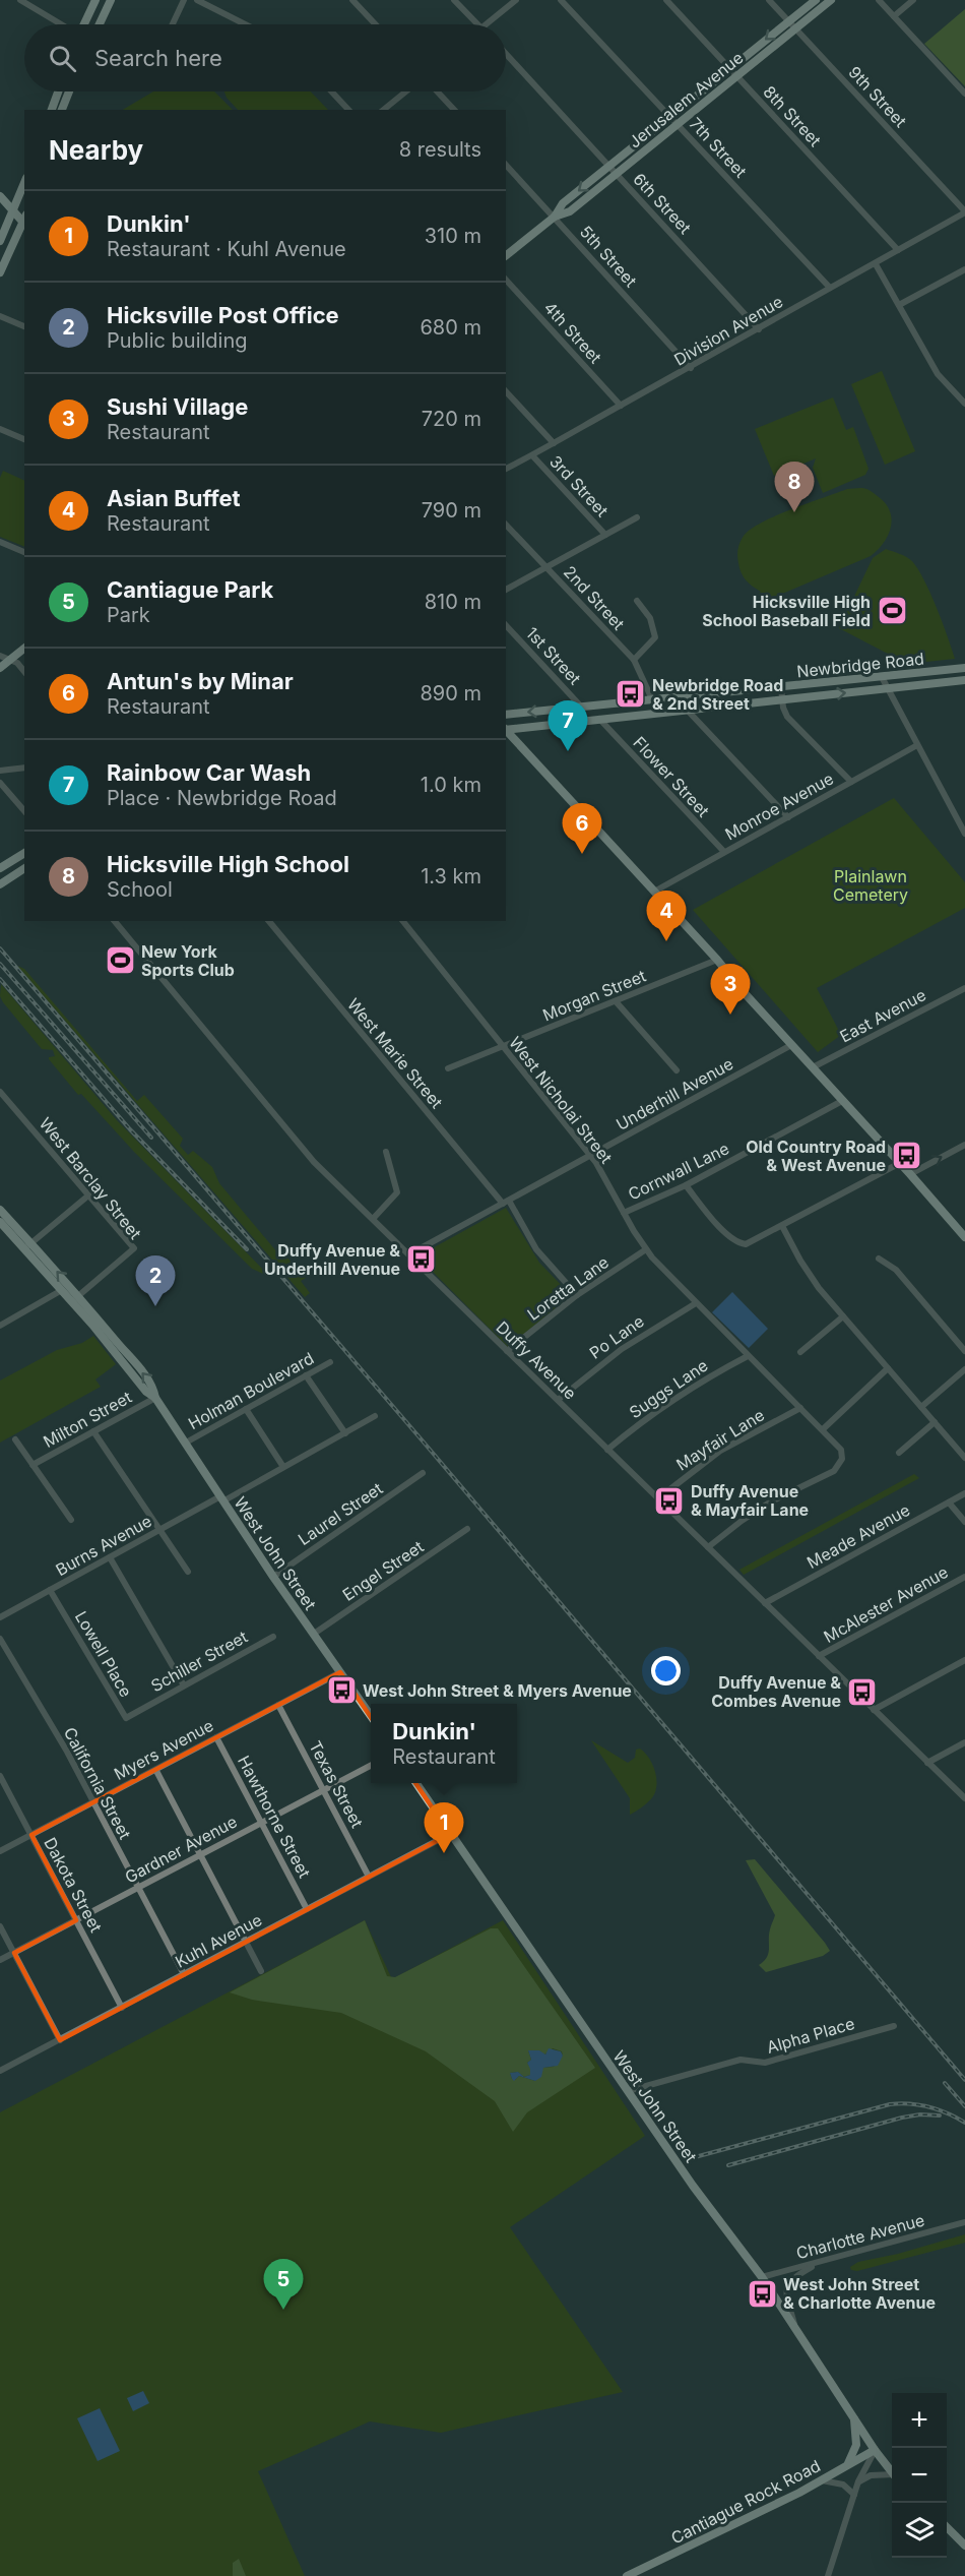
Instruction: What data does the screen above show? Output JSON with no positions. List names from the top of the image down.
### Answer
{
  "streets": {
    "main road": [
      "Jerusalem Avenue",
      "Newbridge Road",
      "West John Street",
      "Cantiague Rock Road"
    ],
    "street": [
      "9th Street",
      "8th Street",
      "7th Street",
      "6th Street",
      "5th Street",
      "Division Avenue",
      "4th Street",
      "3rd Street",
      "2nd Street",
      "1st Street",
      "Flower Street",
      "Monroe Avenue",
      "Morgan Street",
      "East Avenue",
      "West Marie Street",
      "Underhill Avenue",
      "West Nicholai Street",
      "Cornwall Lane",
      "West Barclay Street",
      "Loretta Lane",
      "Po Lane",
      "Duffy Avenue",
      "Suggs Lane",
      "Holman Boulevard",
      "Milton Street",
      "Mayfair Lane",
      "Laurel Street",
      "Meade Avenue",
      "Burns Avenue",
      "Engel Street",
      "McAlester Avenue",
      "Lowell Place",
      "Schiller Street",
      "Myers Avenue",
      "California Street",
      "Texas Street",
      "Hawthorne Street",
      "Gardner Avenue",
      "Dakota Street",
      "Kuhl Avenue",
      "Alpha Place",
      "Charlotte Avenue"
    ]
  },
  "crossings": [
    ["9th Street", "Jerusalem Avenue"],
    ["9th Street", "Division Avenue"],
    ["Jerusalem Avenue", "8th Street"],
    ["Jerusalem Avenue", "7th Street"],
    ["Jerusalem Avenue", "6th Street"],
    ["Jerusalem Avenue", "5th Street"],
    ["8th Street", "Division Avenue"],
    ["7th Street", "Division Avenue"],
    ["6th Street", "Division Avenue"],
    ["5th Street", "Division Avenue"],
    ["Division Avenue", "4th Street"],
    ["Division Avenue", "3rd Street"],
    ["2nd Street", "Newbridge Road"],
    ["1st Street", "Newbridge Road"],
    ["Newbridge Road", "Flower Street"],
    ["Flower Street", "Monroe Avenue"],
    ["Morgan Street", "West Nicholai Street"],
    ["West Marie Street", "Underhill Avenue"],
    ["West Marie Street", "Loretta Lane"],
    ["Underhill Avenue", "West Nicholai Street"],
    ["Underhill Avenue", "Duffy Avenue"],
    ["West Nicholai Street", "Cornwall Lane"],
    ["West Nicholai Street", "Loretta Lane"],
    ["West Nicholai Street", "Po Lane"],
    ["West Nicholai Street", "Duffy Avenue"],
    ["West Nicholai Street", "Suggs Lane"],
    ["West Nicholai Street", "Mayfair Lane"],
    ["West Barclay Street", "West John Street"],
    ["Loretta Lane", "Duffy Avenue"],
    ["Po Lane", "Duffy Avenue"],
    ["Duffy Avenue", "Suggs Lane"],
    ["Duffy Avenue", "Mayfair Lane"],
    ["Duffy Avenue", "Meade Avenue"],
    ["Duffy Avenue", "McAlester Avenue"],
    ["Holman Boulevard", "West John Street"],
    ["Milton Street", "West John Street"],
    ["Laurel Street", "West John Street"],
    ["Burns Avenue", "West John Street"],
    ["Burns Avenue", "Lowell Place"],
    ["West John Street", "Engel Street"],
    ["West John Street", "Myers Avenue"],
    ["West John Street", "Kuhl Avenue"],
    ["West John Street", "Alpha Place"],
    ["West John Street", "Charlotte Avenue"],
    ["West John Street", "Cantiague Rock Road"],
    ["Lowell Place", "Schiller Street"],
    ["Myers Avenue", "California Street"],
    ["Myers Avenue", "Texas Street"],
    ["Myers Avenue", "Hawthorne Street"],
    ["Myers Avenue", "Dakota Street"],
    ["California Street", "Gardner Avenue"],
    ["California Street", "Kuhl Avenue"],
    ["Texas Street", "Gardner Avenue"],
    ["Texas Street", "Kuhl Avenue"],
    ["Hawthorne Street", "Gardner Avenue"],
    ["Hawthorne Street", "Kuhl Avenue"],
    ["Gardner Avenue", "Dakota Street"],
    ["Dakota Street", "Kuhl Avenue"]
  ],
  "parks": ["Plainlawn Cemetery"],
  "places": {
    "sports": ["Hicksville High School Baseball Field", "New York Sports Club"],
    "bus stop": [
      "Newbridge Road & 2nd Street",
      "Old Country Road & West Avenue",
      "Duffy Avenue & Underhill Avenue",
      "Duffy Avenue & Mayfair Lane",
      "West John Street & Myers Avenue",
      "Duffy Avenue & Combes Avenue",
      "West John Street & Charlotte Avenue"
    ]
  },
  "page": {
    "search": "Search here",
    "heading": ["Nearby", "8 results"],
    "list": [
      {
        "mark": "1",
        "name": "Dunkin'",
        "note": "Restaurant · Kuhl Avenue",
        "value": "310 m"
      },
      {
        "mark": "2",
        "name": "Hicksville Post Office",
        "note": "Public building",
        "value": "680 m"
      },
      {
        "mark": "3",
        "name": "Sushi Village",
        "note": "Restaurant",
        "value": "720 m"
      },
      {
        "mark": "4",
        "name": "Asian Buffet",
        "note": "Restaurant",
        "value": "790 m"
      },
      {
        "mark": "5",
        "name": "Cantiague Park",
        "note": "Park",
        "value": "810 m"
      },
      {
        "mark": "6",
        "name": "Antun's by Minar",
        "note": "Restaurant",
        "value": "890 m"
      },
      {
        "mark": "7",
        "name": "Rainbow Car Wash",
        "note": "Place · Newbridge Road",
        "value": "1.0 km"
      },
      {
        "mark": "8",
        "name": "Hicksville High School",
        "note": "School",
        "value": "1.3 km"
      }
    ],
    "pins": [
      "8",
      "7",
      "6",
      "4",
      "3",
      "2",
      "1",
      "5"
    ],
    "popup": ["Dunkin'", "Restaurant"],
    "map_buttons": ["+", "−"]
  }
}
